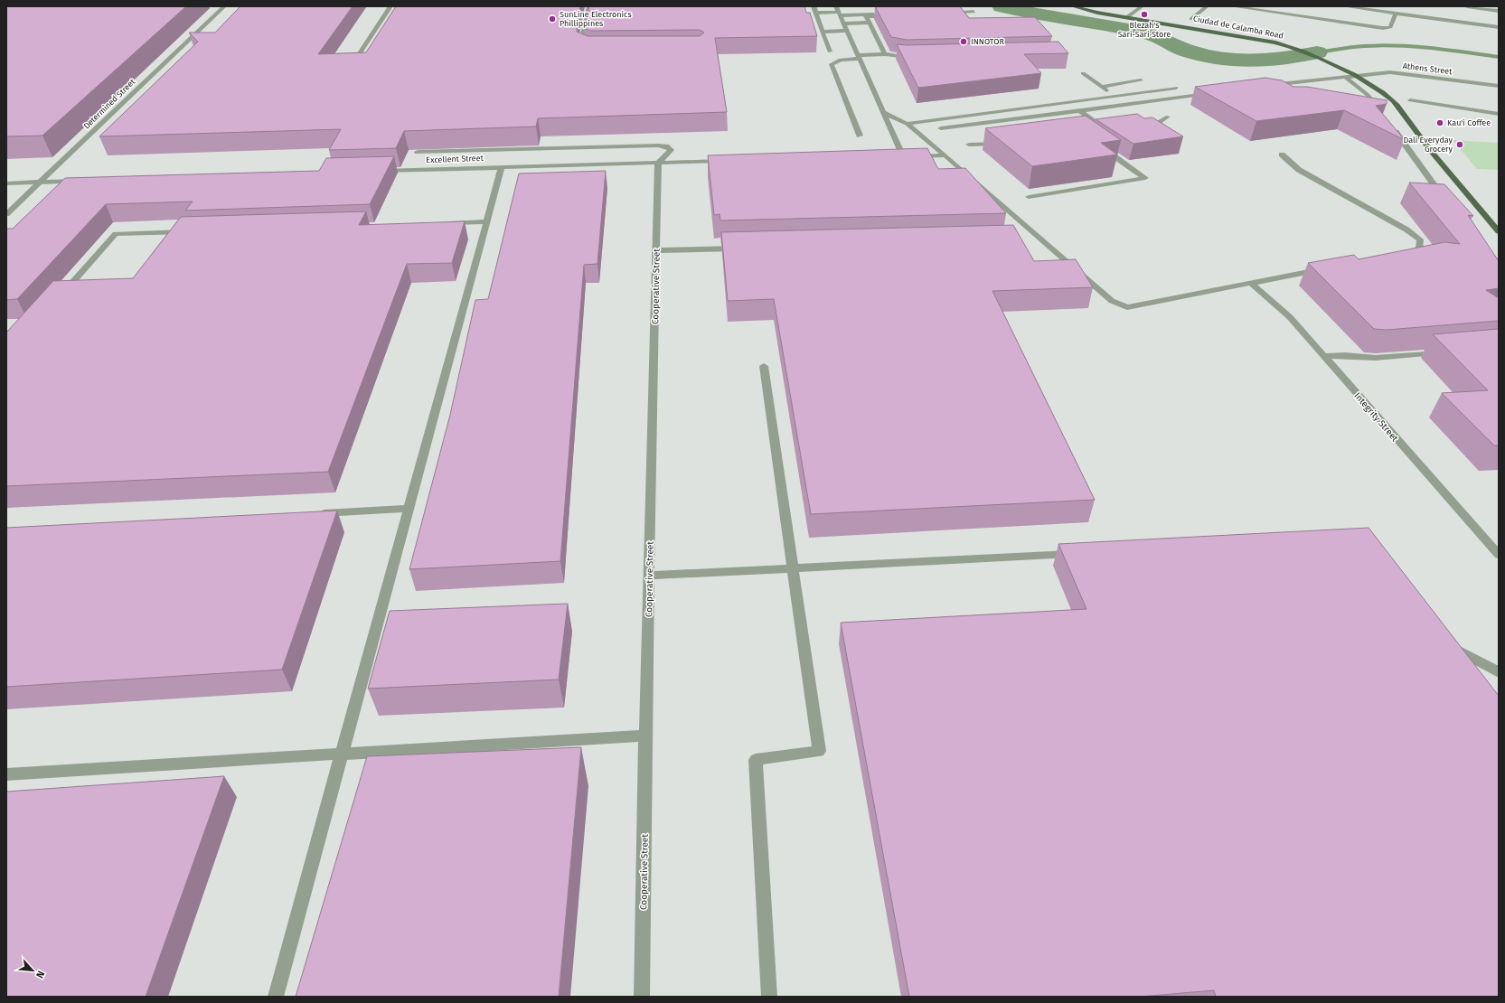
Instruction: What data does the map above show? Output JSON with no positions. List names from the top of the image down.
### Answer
{
  "streets": {
    "main road": ["Ciudad de Calamba Road"],
    "street": [
      "Athens Street",
      "Determined Street",
      "Excellent Street",
      "Cooperative Street",
      "Integrity Street"
    ]
  },
  "crossings": [
    ["Ciudad de Calamba Road", "Athens Street"],
    ["Excellent Street", "Cooperative Street"]
  ],
  "places": [
    "Blezah's Sari-Sari Store",
    "SunLine Electronics Phillippines",
    "INNOTOR",
    "Kau'i Coffee",
    "Dali Everyday Grocery"
  ],
  "north": "bottom right"
}
